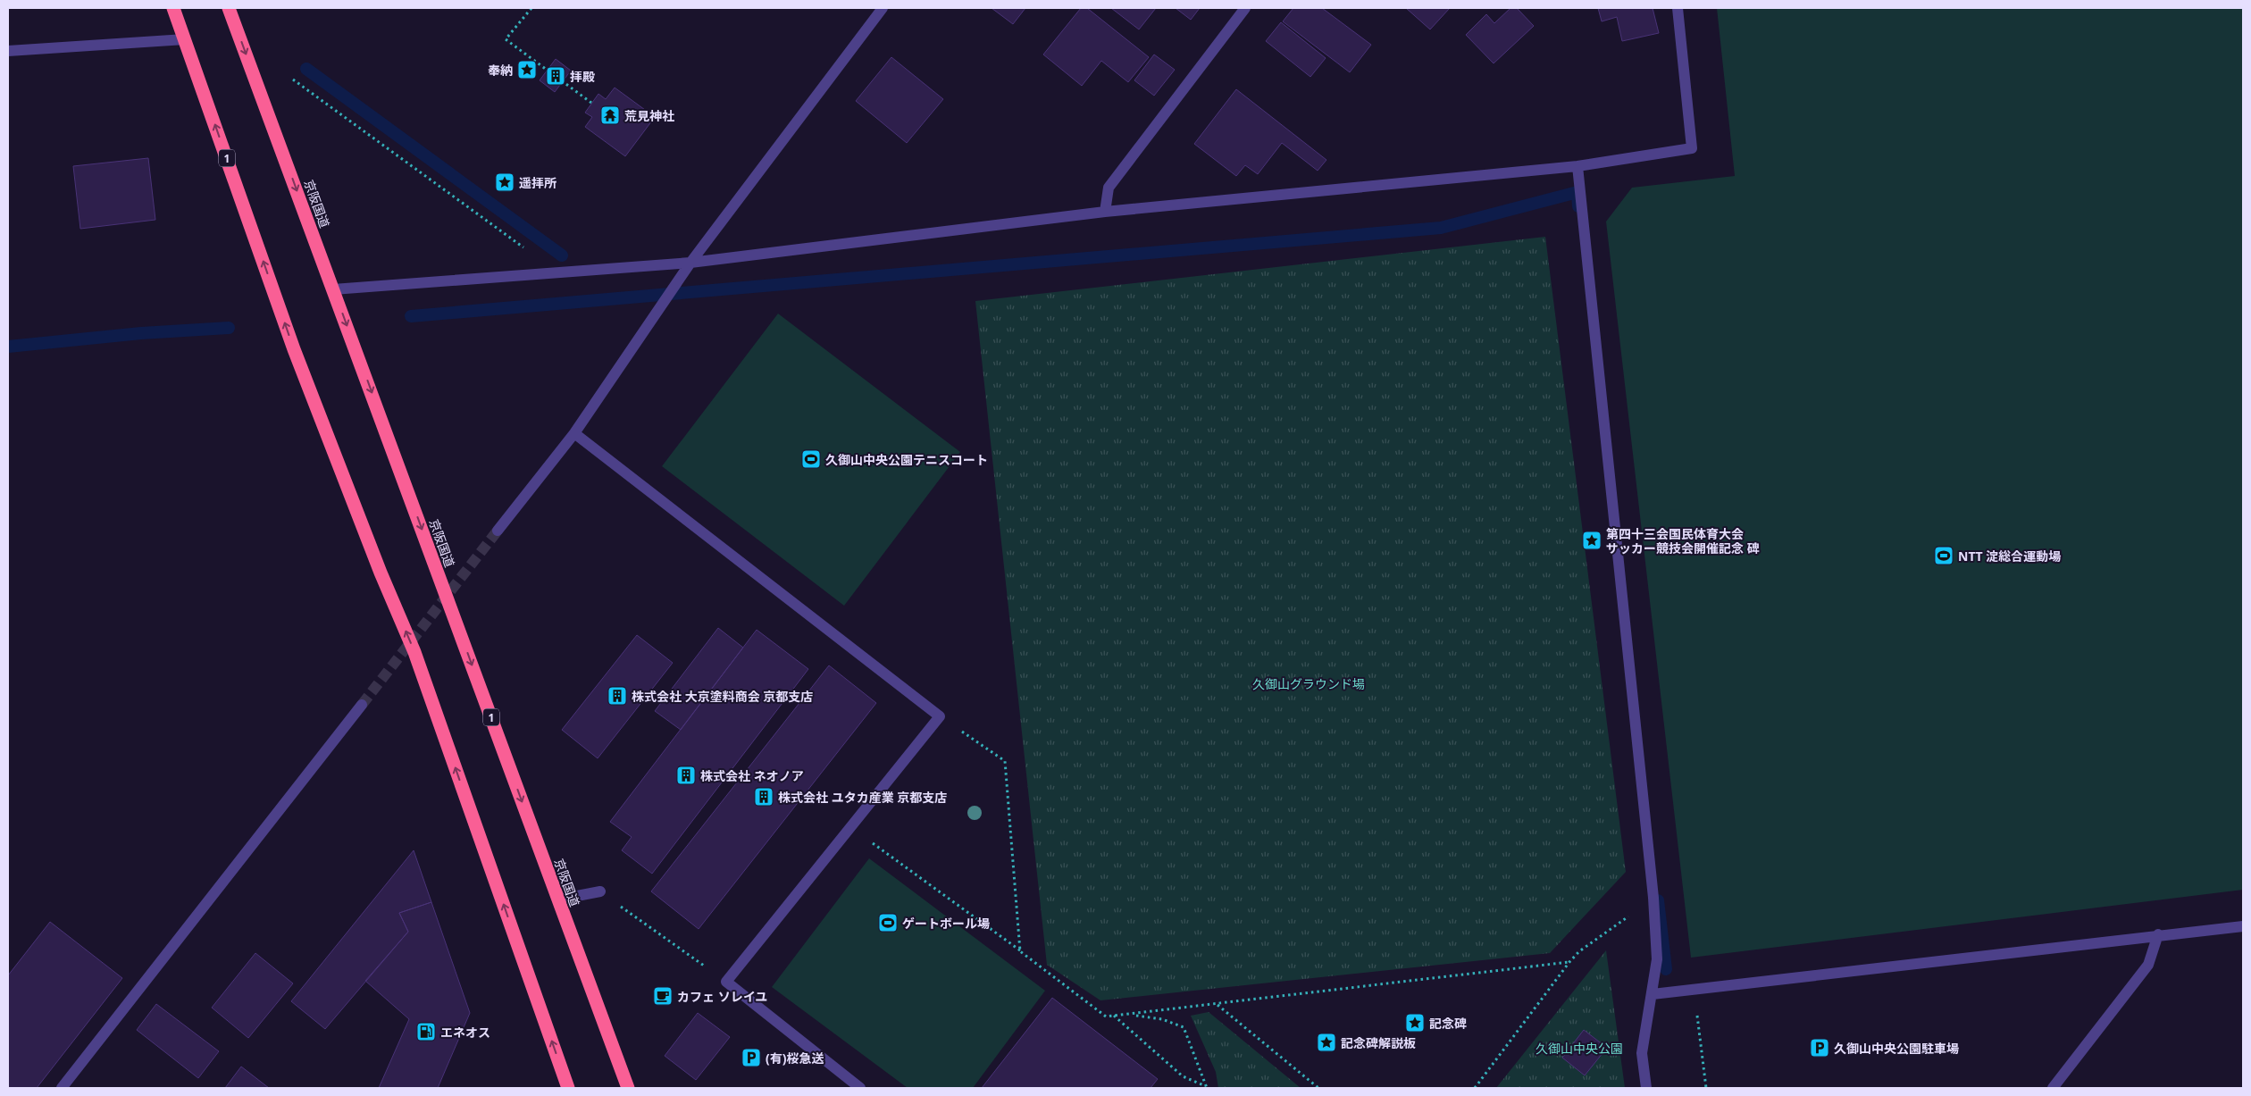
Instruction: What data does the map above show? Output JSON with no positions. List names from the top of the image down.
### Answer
{
  "streets": {
    "highway": ["1", "京阪国道"]
  },
  "parks": ["久御山グラウンド場", "久御山中央公園"],
  "places": {
    "place": [
      "奉納",
      "遥拝所",
      "第四十三会国民体育大会 サッカー競技会開催記念 碑",
      "記念碑",
      "記念碑解説板"
    ],
    "building": [
      "拝殿",
      "株式会社 大京塗料商会 京都支店",
      "株式会社 ネオノア",
      "株式会社 ユタカ産業 京都支店"
    ],
    "temple": ["荒見神社"],
    "sports": ["久御山中央公園テニスコート", "NTT 淀総合運動場", "ゲートボール場"],
    "cafe": ["カフェ ソレイユ"],
    "fuel station": ["エネオス"],
    "parking": ["久御山中央公園駐車場", "(有)桜急送"]
  }
}
